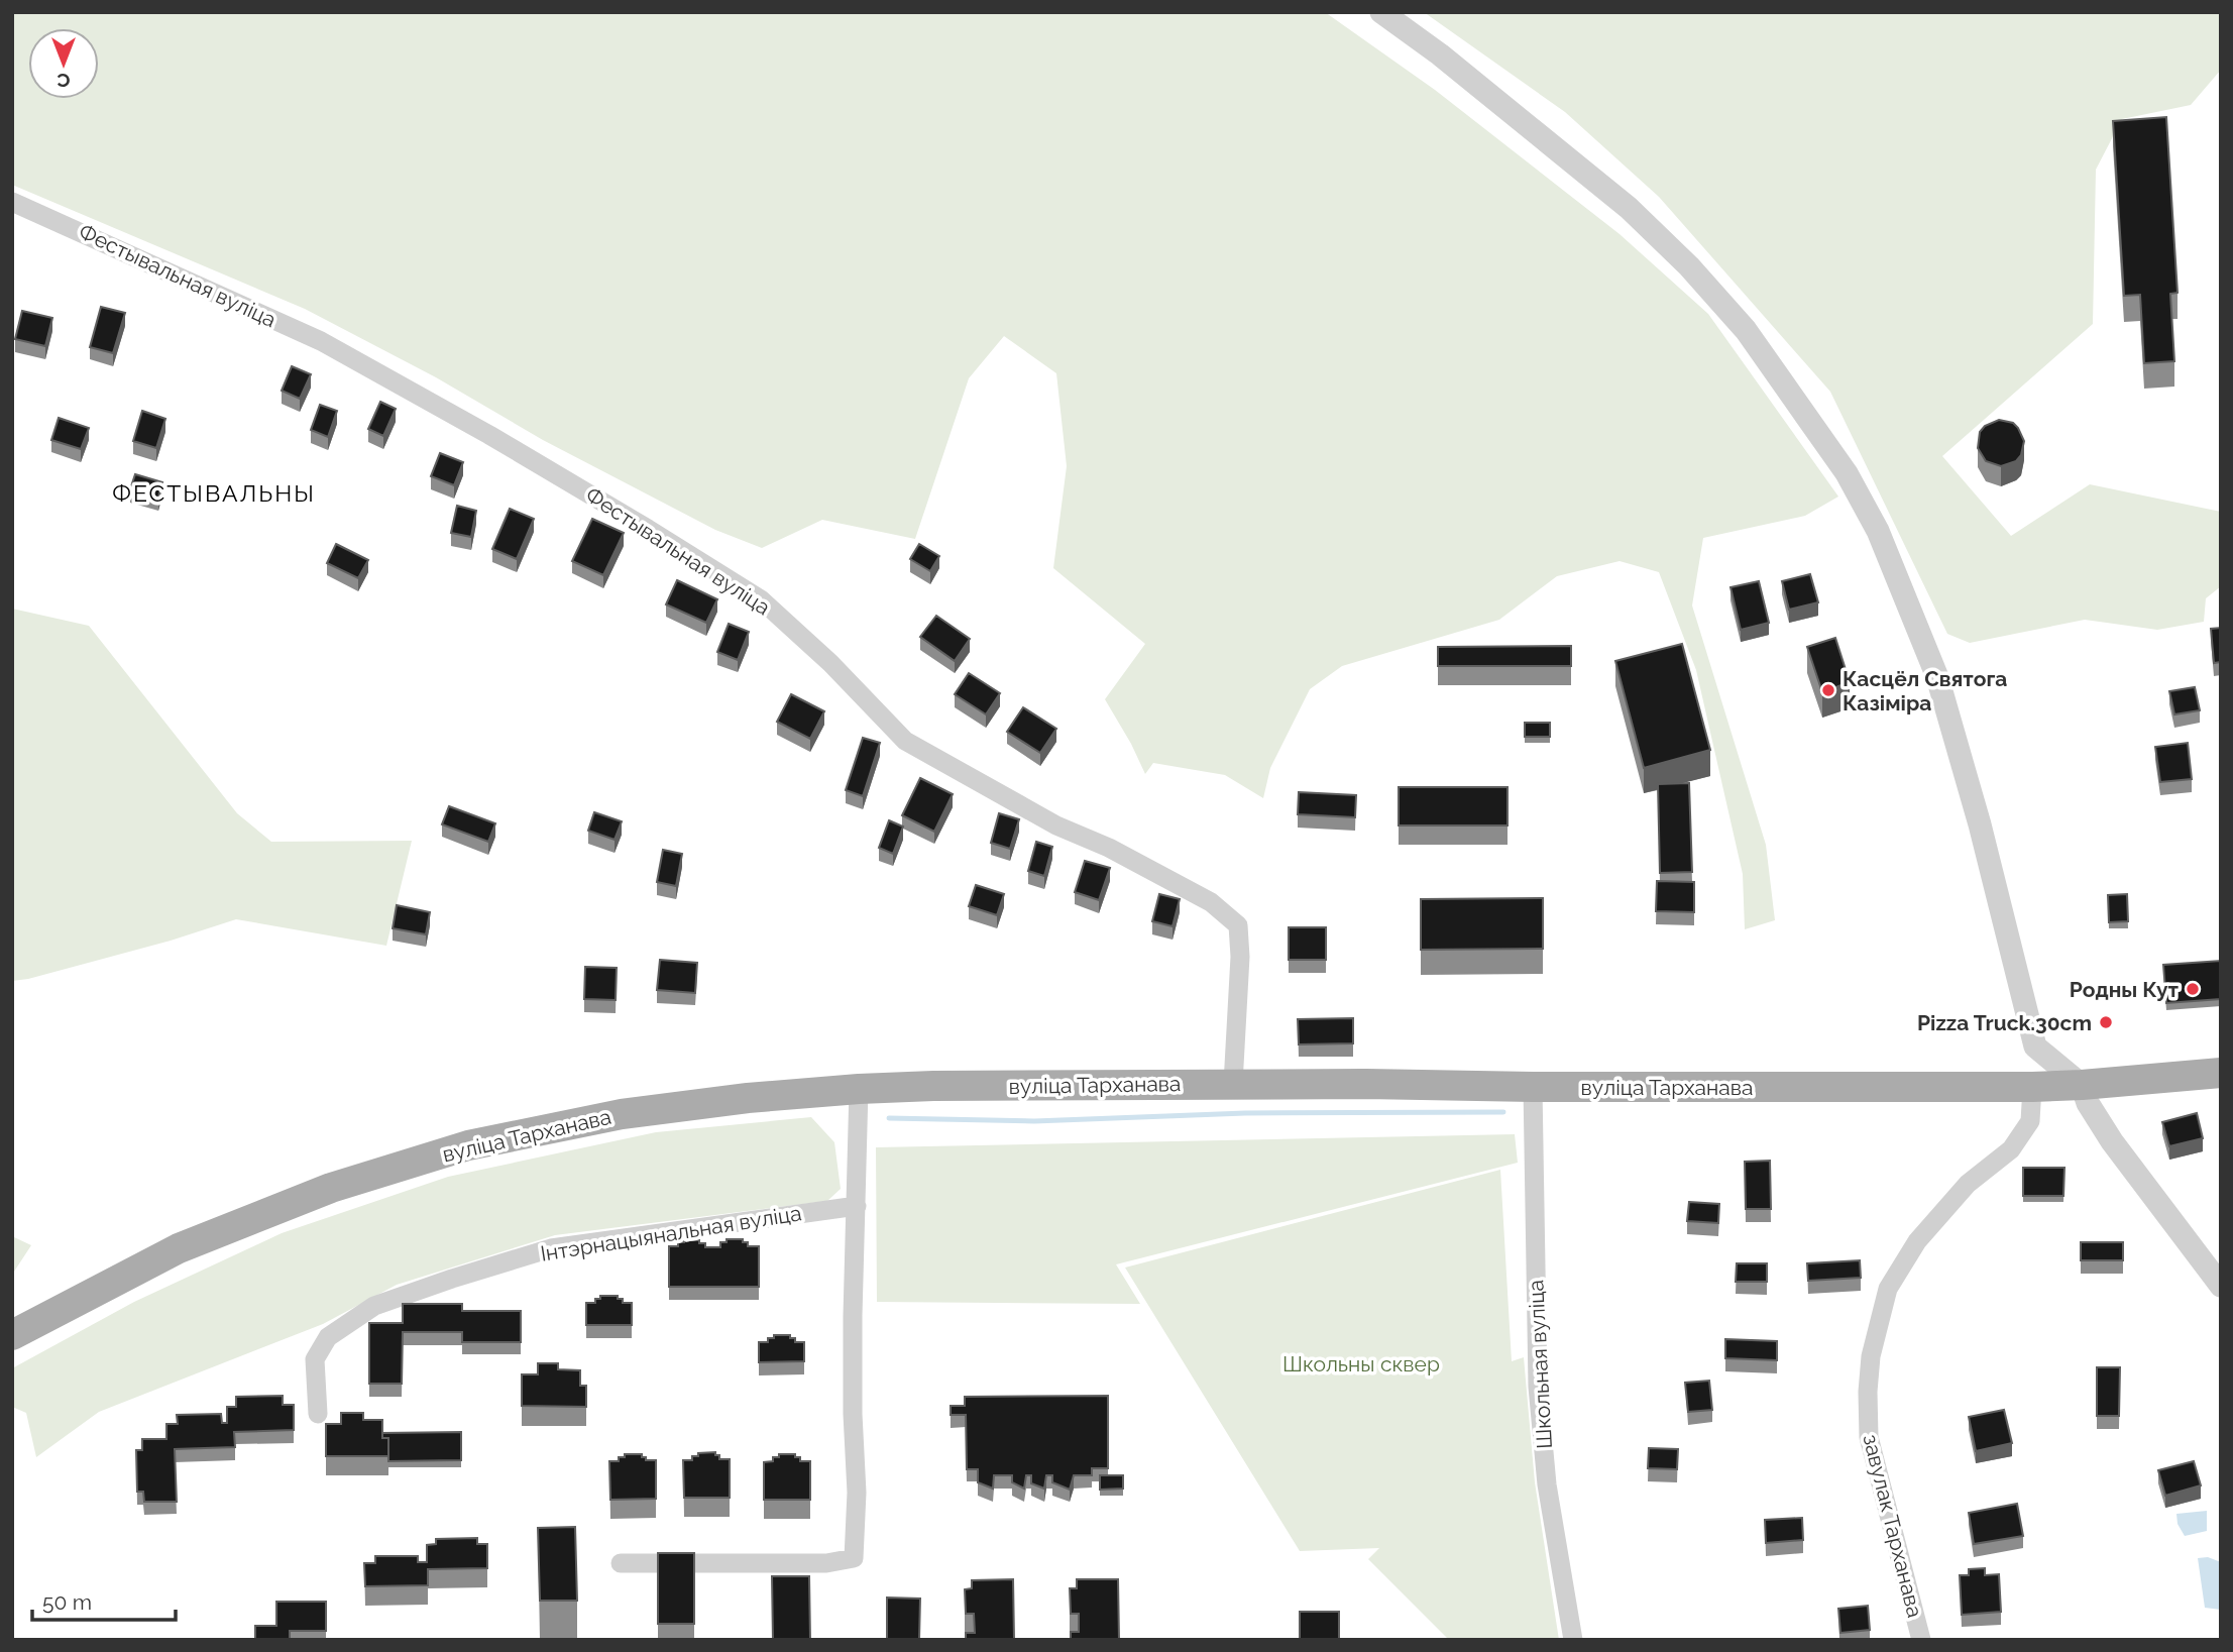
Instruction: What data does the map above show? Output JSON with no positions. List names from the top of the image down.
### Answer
{
  "streets": {
    "main road": ["вуліца Тарханава"],
    "street": [
      "Фестывальная вуліца",
      "Інтэрнацыянальная вуліца",
      "Школьная вуліца",
      "завулак Тарханава"
    ]
  },
  "crossings": [
    ["Фестывальная вуліца", "вуліца Тарханава"],
    ["вуліца Тарханава", "Школьная вуліца"],
    ["вуліца Тарханава", "завулак Тарханава"]
  ],
  "districts": ["ФЕСТЫВАЛЬНЫ"],
  "parks": ["Школьны сквер"],
  "places": ["Касцёл Святога Казіміра", "Родны Кут", "Pizza Truck.30cm"],
  "scale_bar": "50 m",
  "north": "bottom"
}
